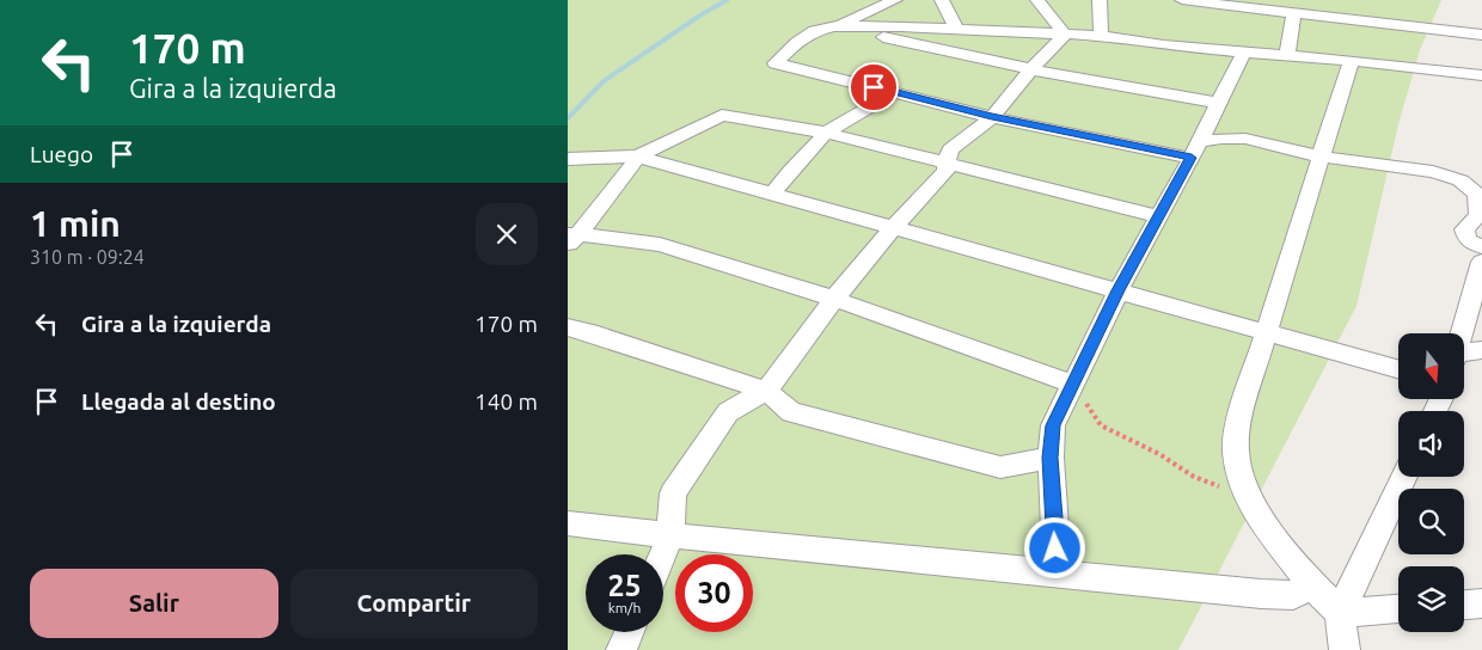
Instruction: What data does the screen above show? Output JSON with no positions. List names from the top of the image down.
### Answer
{
  "north": "bottom",
  "page": {
    "turn": ["170 m", "Gira a la izquierda"],
    "then": "Luego",
    "heading": ["1 min", "310 m · 09:24"],
    "list": [
      {
        "name": "Gira a la izquierda",
        "value": "170 m"
      },
      {
        "name": "Llegada al destino",
        "value": "140 m"
      }
    ],
    "speed": "25 km/h",
    "limit": "30",
    "buttons": ["Salir", "Compartir"]
  }
}
